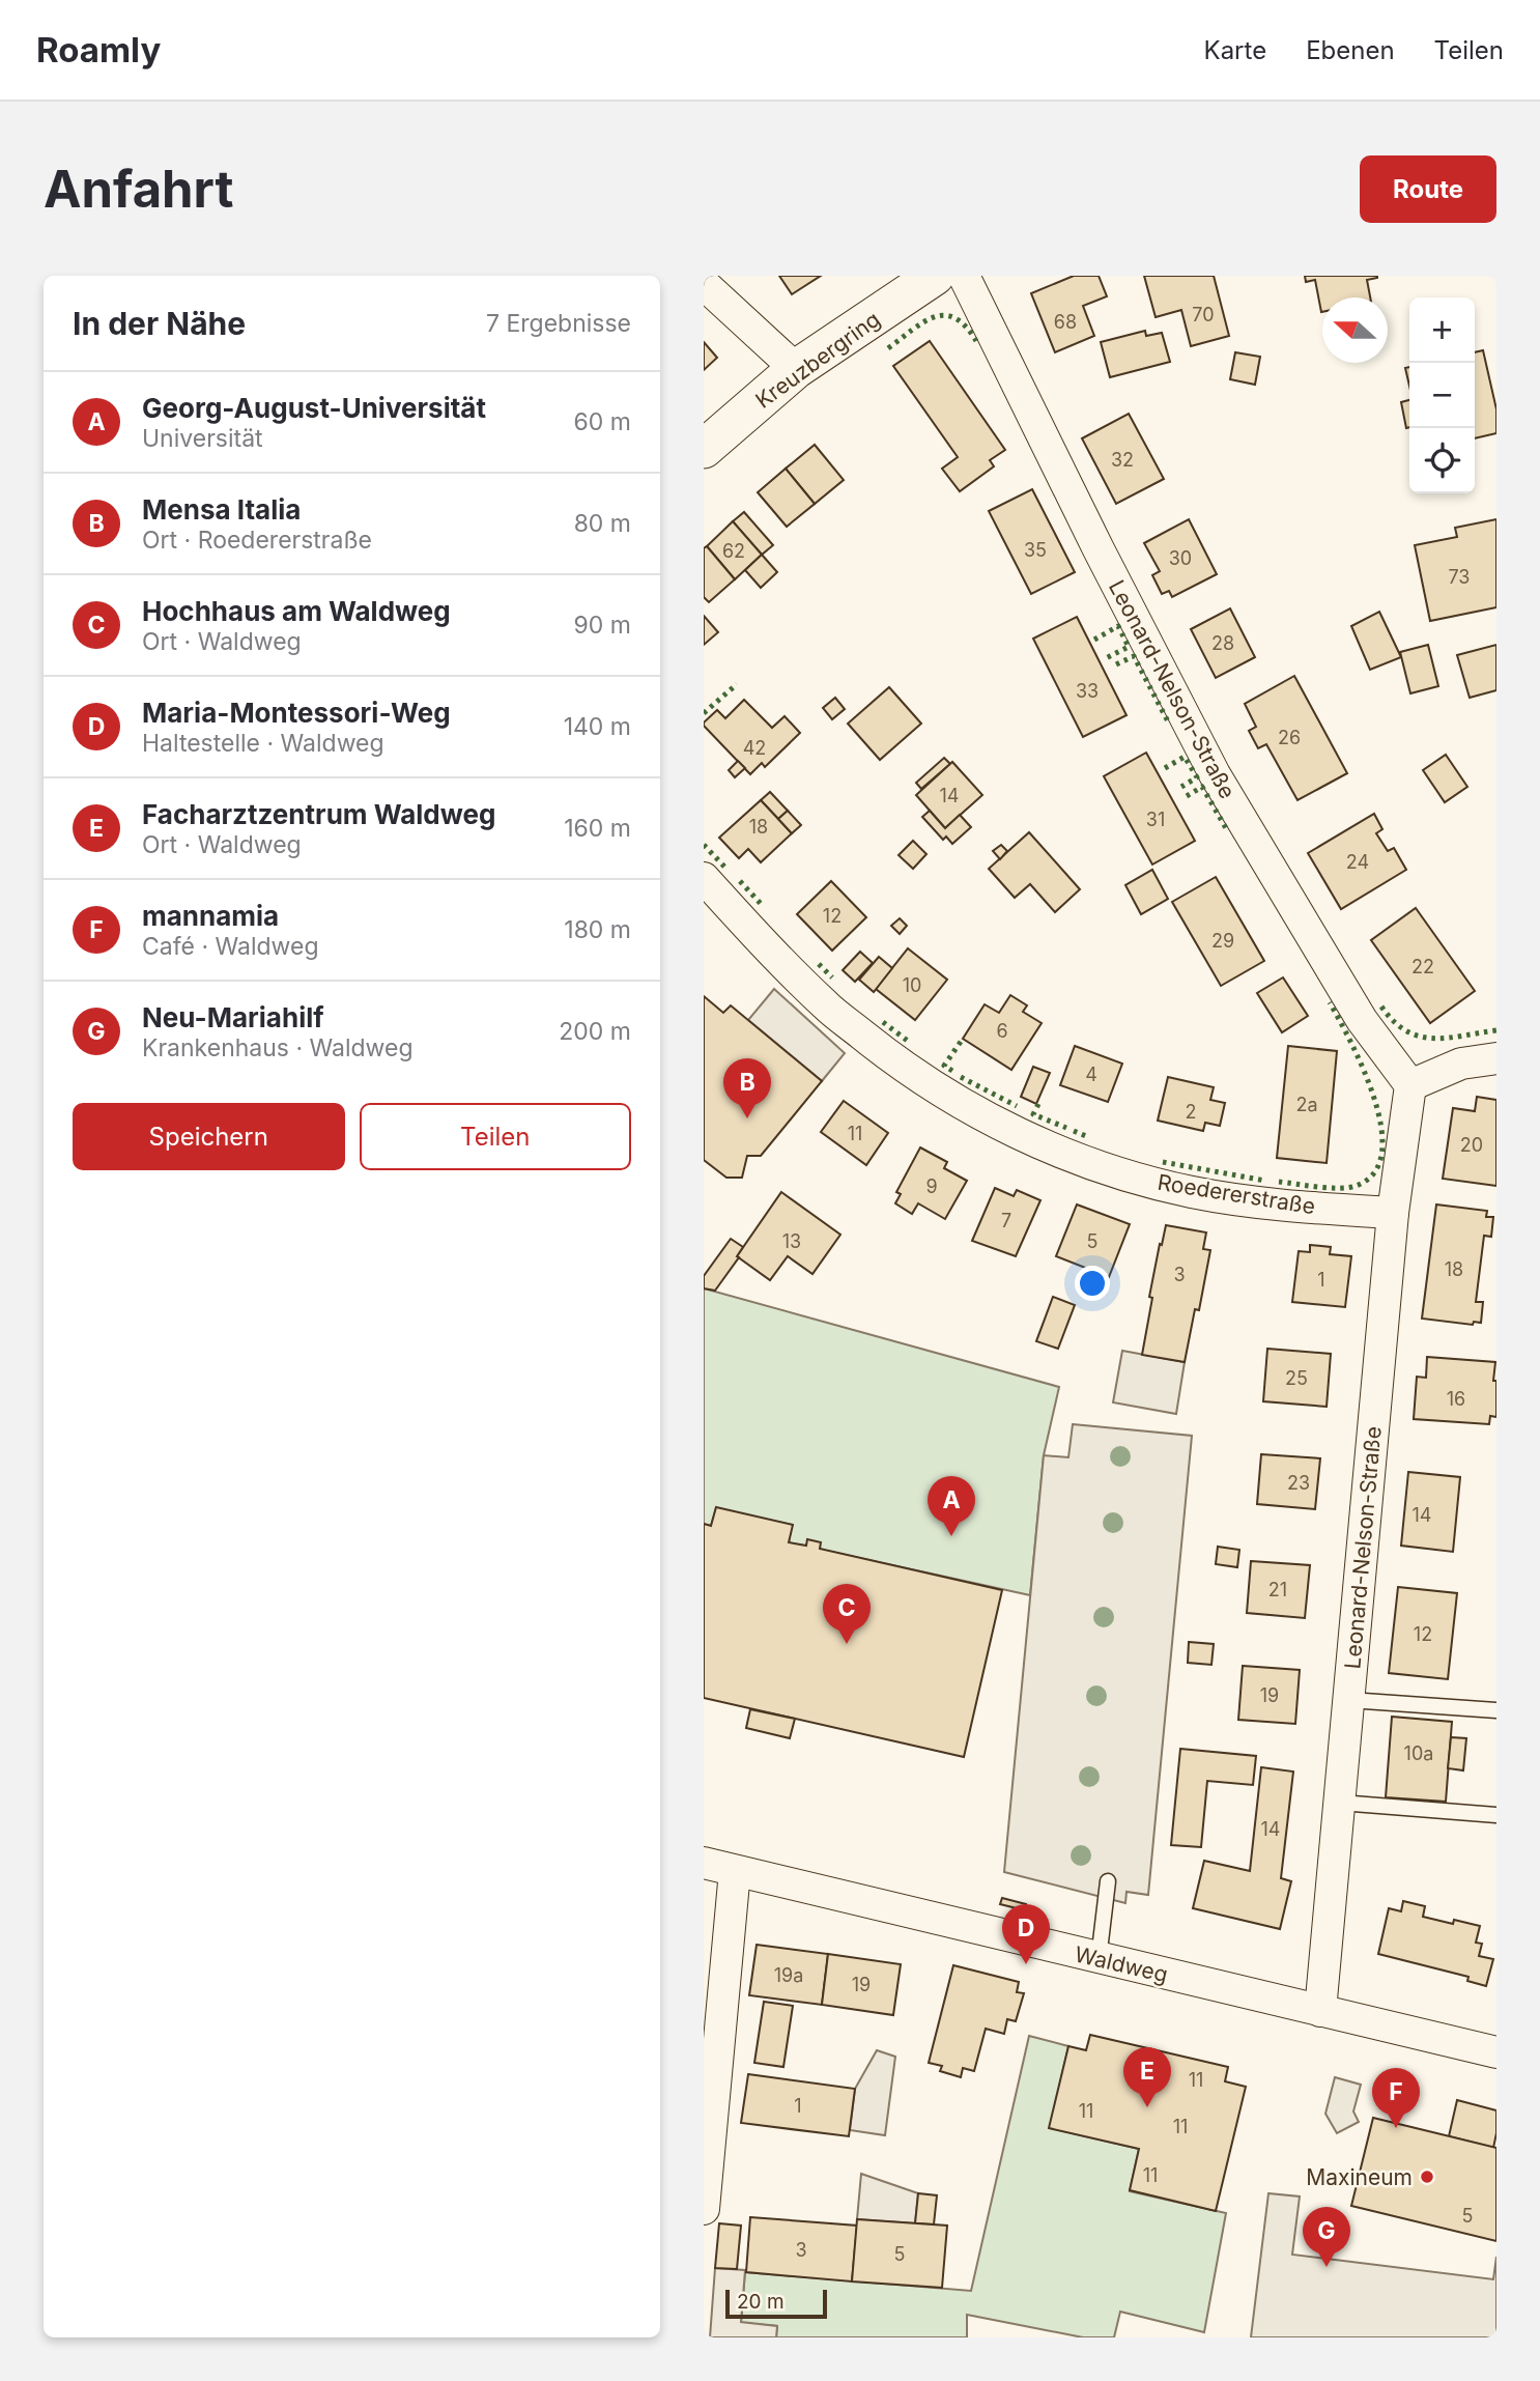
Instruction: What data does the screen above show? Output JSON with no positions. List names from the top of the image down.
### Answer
{
  "streets": {
    "street": [
      "Kreuzbergring",
      "Leonard-Nelson-Straße",
      "Roedererstraße",
      "Waldweg"
    ]
  },
  "crossings": [
    ["Leonard-Nelson-Straße", "Roedererstraße"],
    ["Leonard-Nelson-Straße", "Waldweg"]
  ],
  "places": ["Maxineum"],
  "house_numbers": [
    "70",
    "68",
    "32",
    "35",
    "62",
    "30",
    "73",
    "28",
    "33",
    "26",
    "42",
    "14",
    "31",
    "18",
    "24",
    "12",
    "29",
    "22",
    "10",
    "6",
    "4",
    "2a",
    "2",
    "11",
    "20",
    "9",
    "7",
    "13",
    "5",
    "18",
    "3",
    "1",
    "25",
    "16",
    "23",
    "14",
    "21",
    "12",
    "19",
    "10a",
    "14",
    "19a",
    "19",
    "11",
    "1",
    "11",
    "11",
    "11",
    "5",
    "3",
    "5"
  ],
  "scale_bar": "20 m",
  "north": "left",
  "page": {
    "header": "Roamly",
    "nav": ["Karte", "Ebenen", "Teilen"],
    "buttons": [
      "Route",
      ["Speichern", "Teilen"]
    ],
    "title": "Anfahrt",
    "heading": ["In der Nähe", "7 Ergebnisse"],
    "map_buttons": ["+", "−"],
    "list": [
      {
        "mark": "A",
        "name": "Georg-August-Universität",
        "note": "Universität",
        "value": "60 m"
      },
      {
        "mark": "B",
        "name": "Mensa Italia",
        "note": "Ort · Roedererstraße",
        "value": "80 m"
      },
      {
        "mark": "C",
        "name": "Hochhaus am Waldweg",
        "note": "Ort · Waldweg",
        "value": "90 m"
      },
      {
        "mark": "D",
        "name": "Maria-Montessori-Weg",
        "note": "Haltestelle · Waldweg",
        "value": "140 m"
      },
      {
        "mark": "E",
        "name": "Facharztzentrum Waldweg",
        "note": "Ort · Waldweg",
        "value": "160 m"
      },
      {
        "mark": "F",
        "name": "mannamia",
        "note": "Café · Waldweg",
        "value": "180 m"
      },
      {
        "mark": "G",
        "name": "Neu-Mariahilf",
        "note": "Krankenhaus · Waldweg",
        "value": "200 m"
      }
    ],
    "pins": [
      "B",
      "A",
      "C",
      "D",
      "E",
      "F",
      "G"
    ],
    "scale": "20 m"
  }
}
